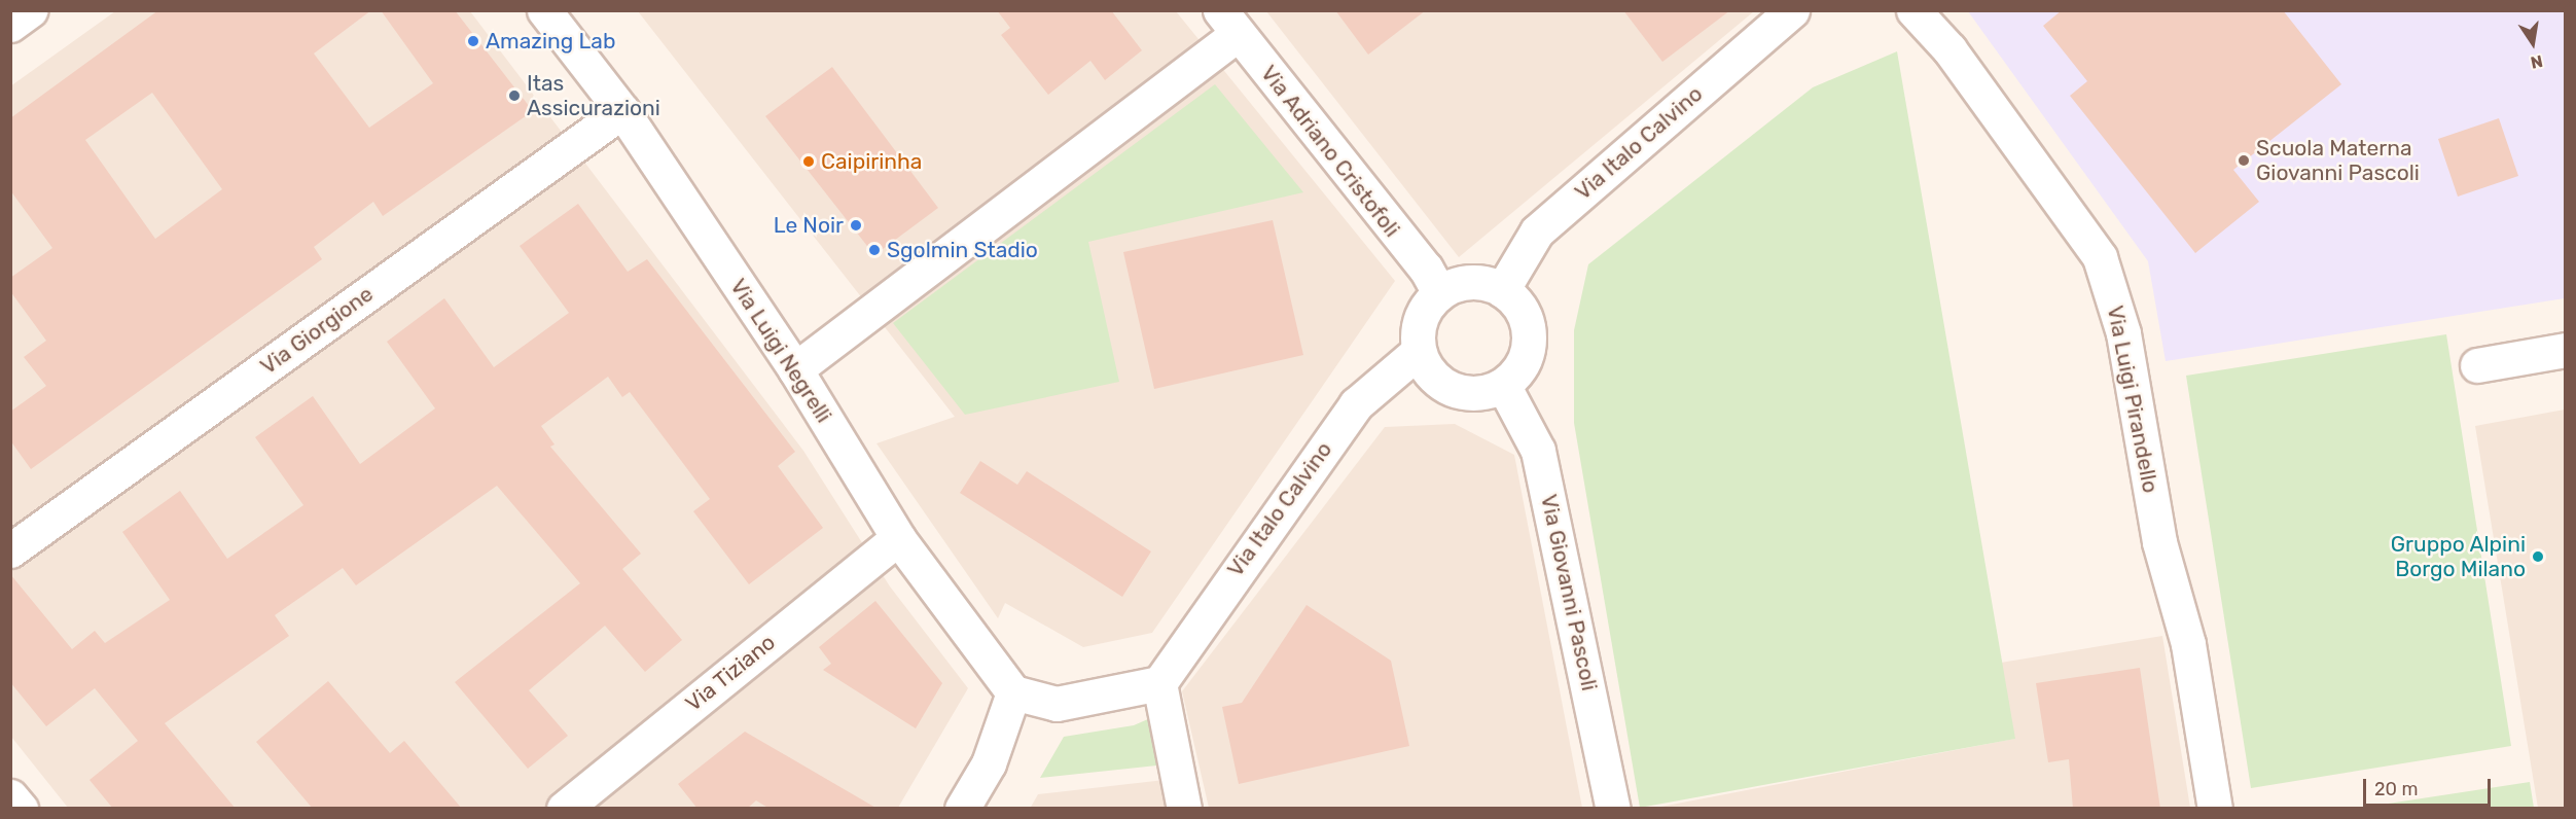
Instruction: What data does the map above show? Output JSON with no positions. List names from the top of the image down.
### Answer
{
  "streets": {
    "street": [
      "Via Italo Calvino",
      "Via Adriano Cristofoli",
      "Via Giorgione",
      "Via Luigi Negrelli",
      "Via Luigi Pirandello",
      "Via Giovanni Pascoli",
      "Via Tiziano"
    ]
  },
  "crossings": [
    ["Via Italo Calvino", "Via Adriano Cristofoli"],
    ["Via Italo Calvino", "Via Giovanni Pascoli"],
    ["Via Adriano Cristofoli", "Via Giovanni Pascoli"],
    ["Via Giorgione", "Via Luigi Negrelli"],
    ["Via Luigi Negrelli", "Via Tiziano"]
  ],
  "places": [
    "Amazing Lab",
    "Itas Assicurazioni",
    "Scuola Materna Giovanni Pascoli",
    "Caipirinha",
    "Le Noir",
    "Sgolmin Stadio",
    "Gruppo Alpini Borgo Milano"
  ],
  "scale_bar": "20 m",
  "north": "bottom"
}
